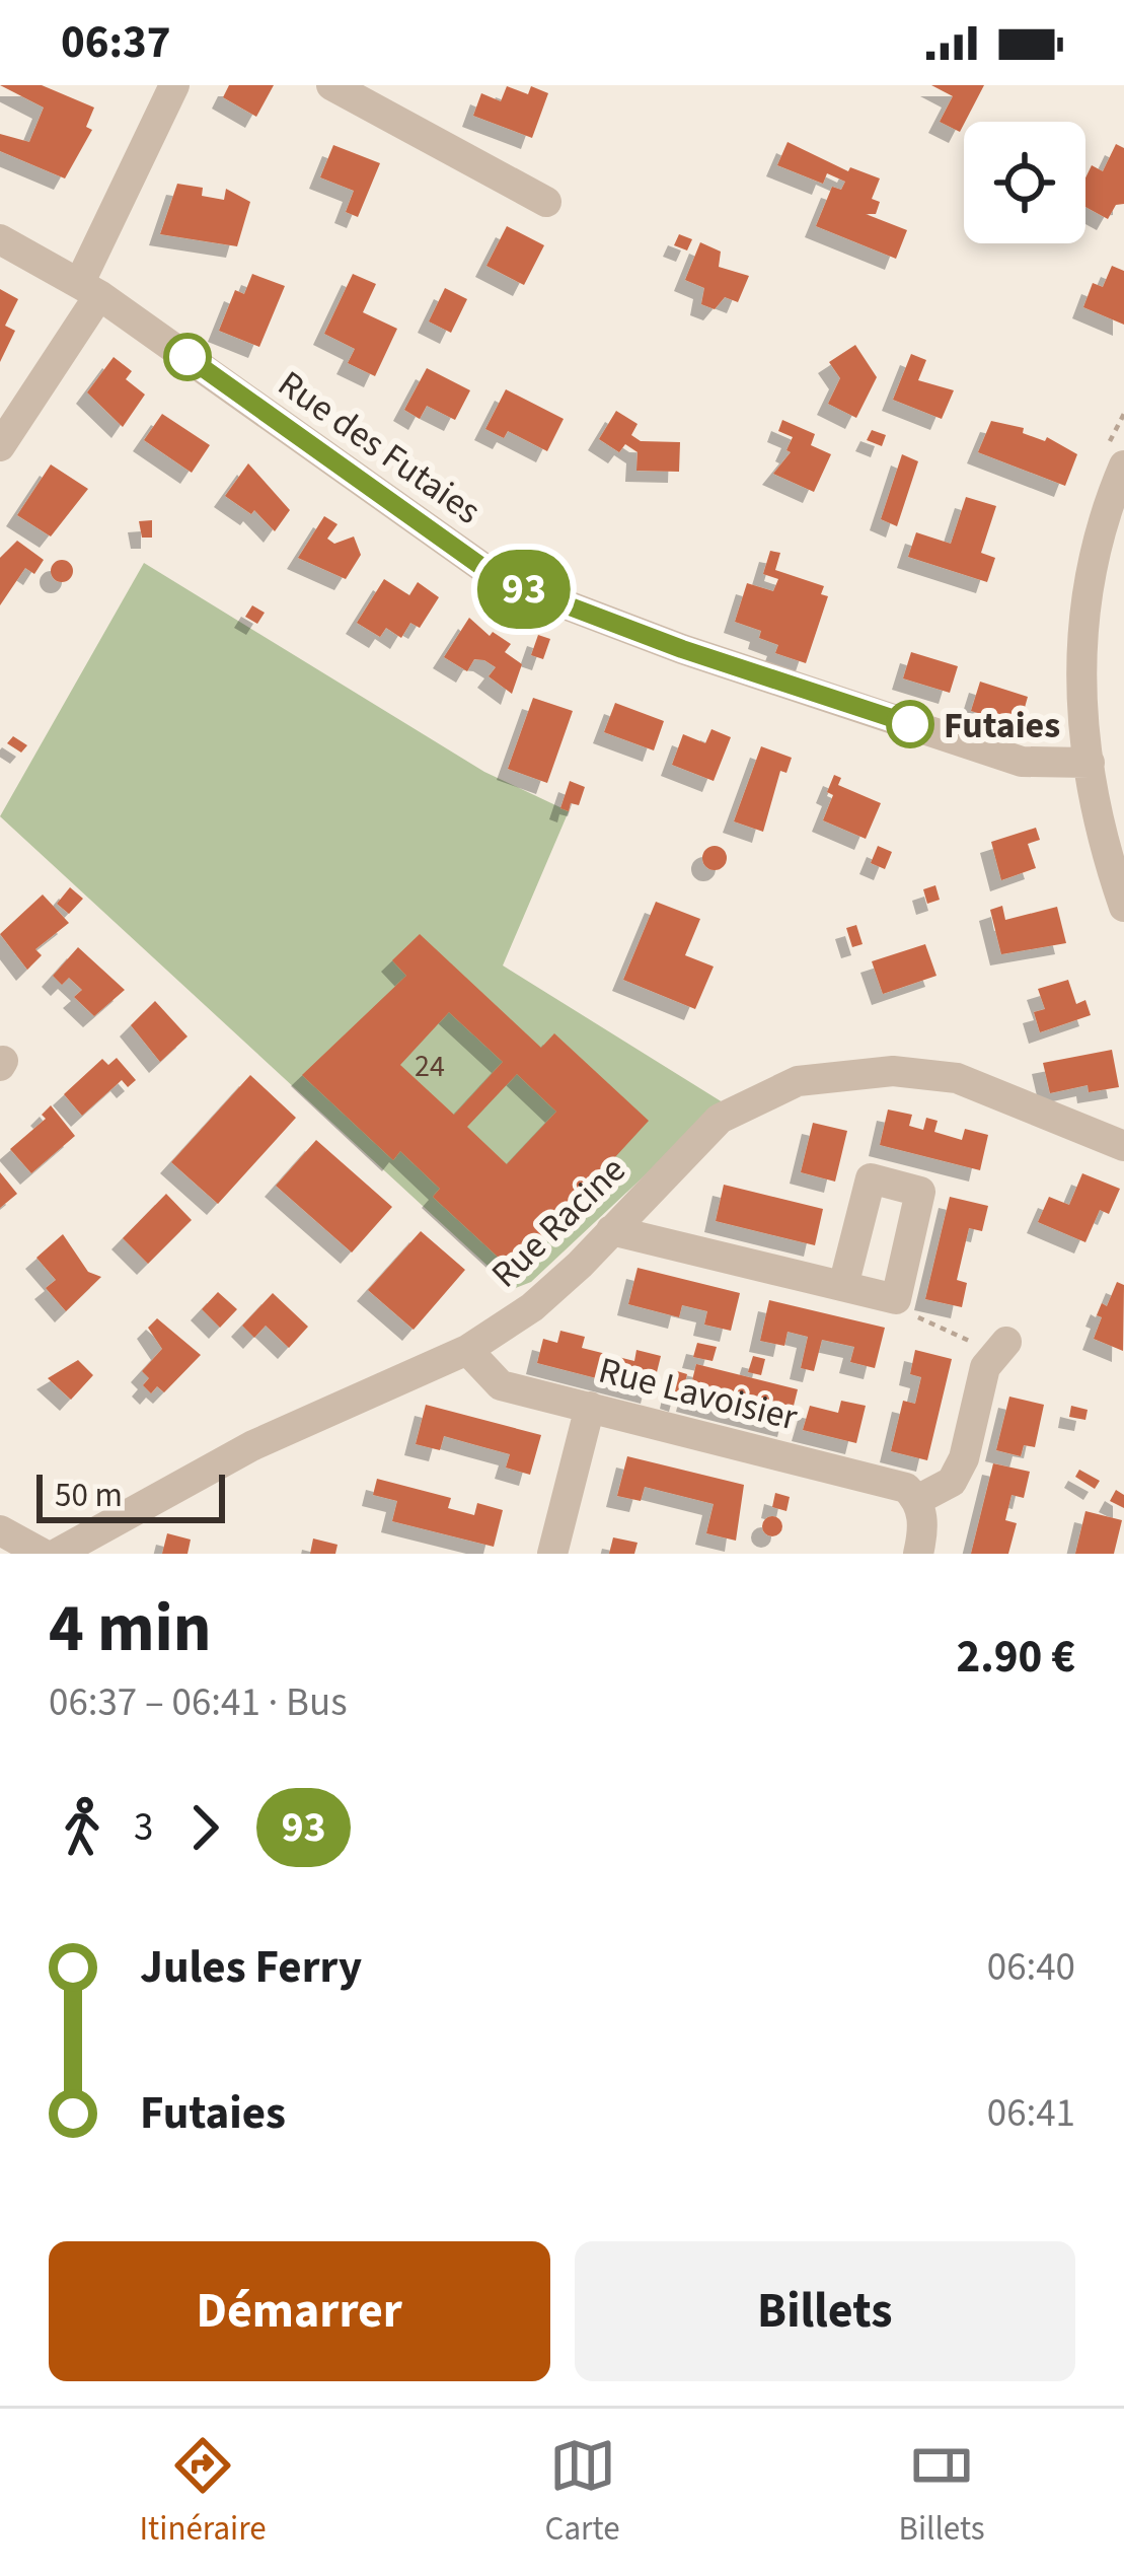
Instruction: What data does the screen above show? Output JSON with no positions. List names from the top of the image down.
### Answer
{
  "streets": {
    "street": ["Rue des Futaies", "Rue Racine", "Rue Lavoisier"]
  },
  "crossings": [
    ["Rue Racine", "Rue Lavoisier"]
  ],
  "places": ["Futaies"],
  "lines": ["bus line 93"],
  "house_numbers": ["24"],
  "scale_bar": "50 m",
  "page": {
    "status": "06:37",
    "on_map": "93",
    "scale": "50 m",
    "heading": ["4 min", "06:37 – 06:41 · Bus", "2.90 €"],
    "legs": ["3", "93"],
    "list": [
      {
        "name": "Jules Ferry",
        "value": "06:40"
      },
      {
        "name": "Futaies",
        "value": "06:41"
      }
    ],
    "buttons": ["Démarrer", "Billets"],
    "tabs": ["Itinéraire", "Carte", "Billets"]
  }
}
